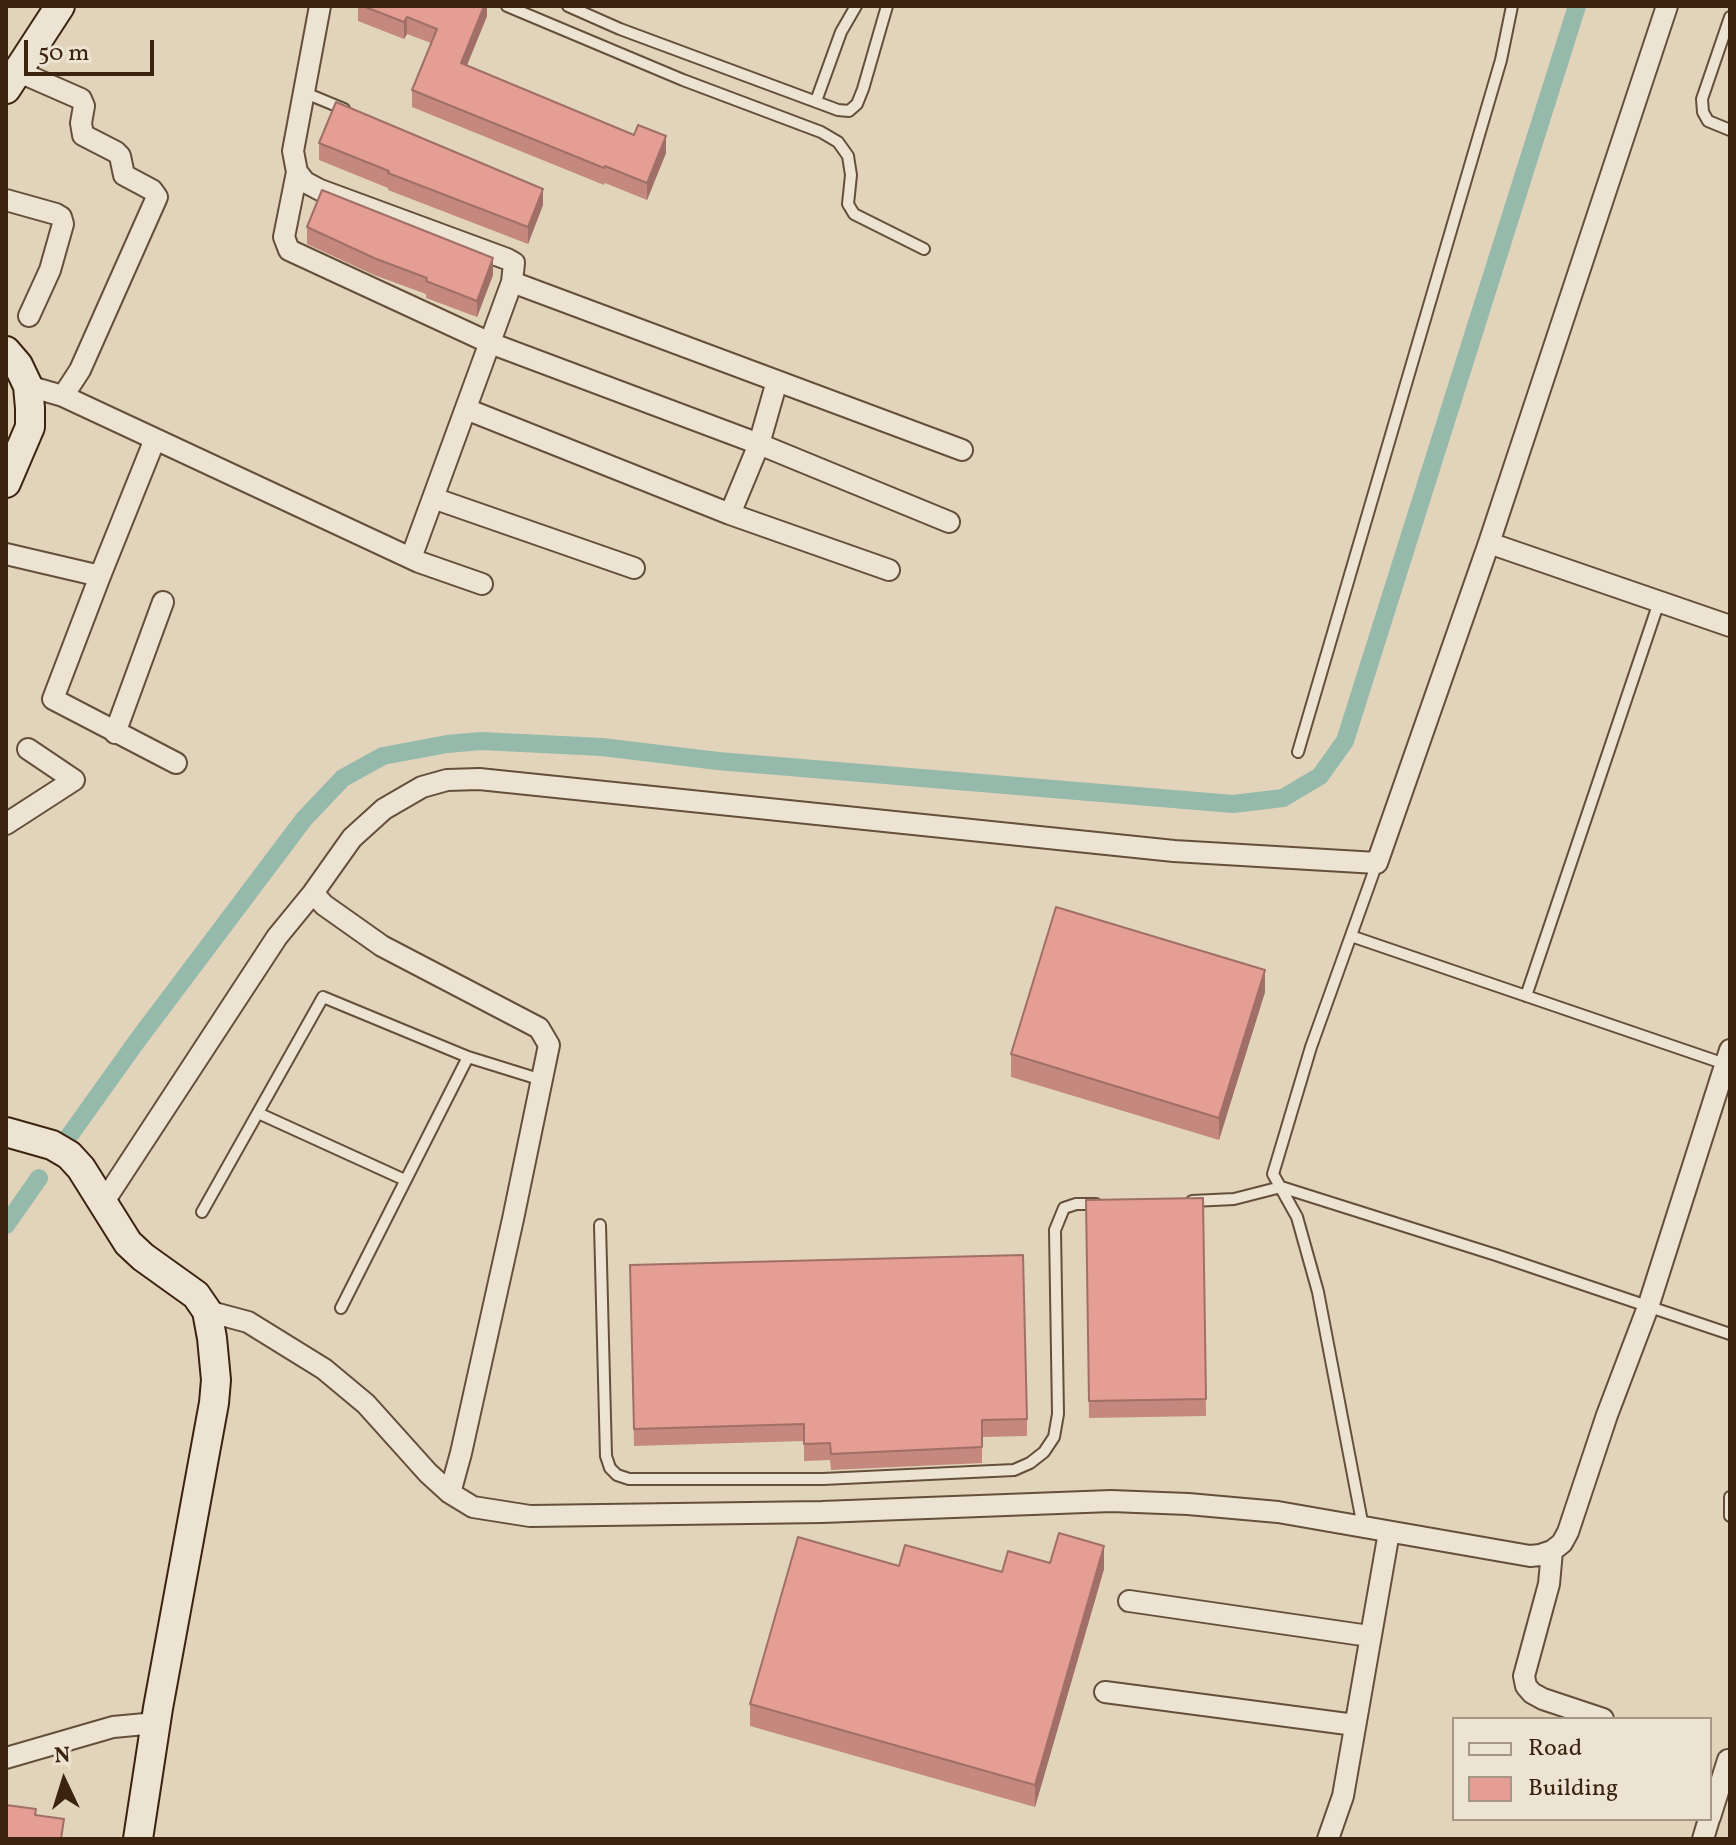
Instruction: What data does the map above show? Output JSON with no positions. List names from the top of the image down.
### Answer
{
  "legend": ["Road", "Building"],
  "scale_bar": "50 m",
  "north": "top"
}
